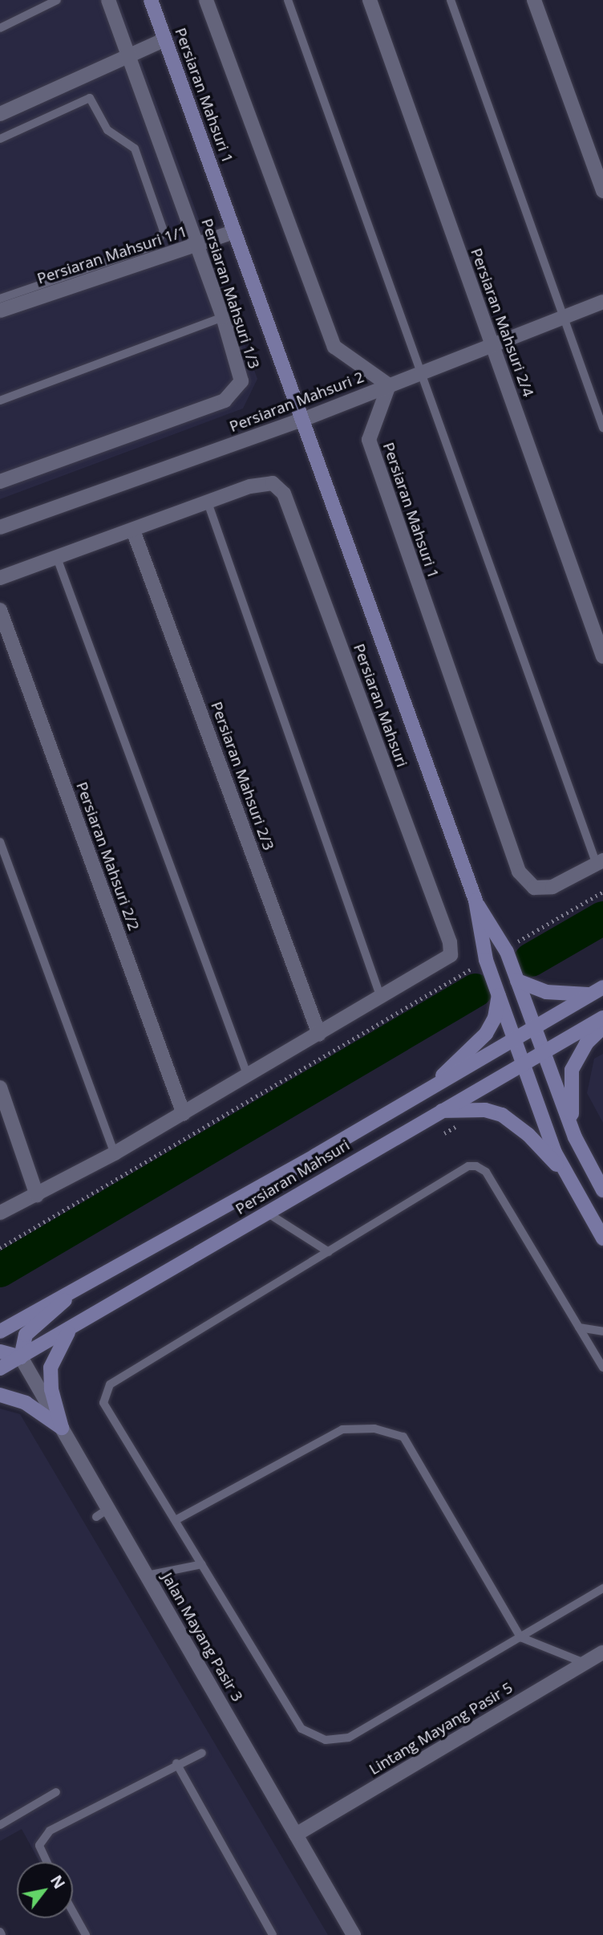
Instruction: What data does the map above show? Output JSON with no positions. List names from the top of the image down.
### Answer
{
  "streets": {
    "street": [
      "Persiaran Mahsuri 1",
      "Persiaran Mahsuri 1/1",
      "Persiaran Mahsuri 1/3",
      "Persiaran Mahsuri 2/4",
      "Persiaran Mahsuri 2",
      "Persiaran Mahsuri",
      "Persiaran Mahsuri 2/3",
      "Persiaran Mahsuri 2/2",
      "Jalan Mayang Pasir 3",
      "Lintang Mayang Pasir 5"
    ]
  },
  "crossings": [
    ["Persiaran Mahsuri 1", "Persiaran Mahsuri 1/1"],
    ["Persiaran Mahsuri 1", "Persiaran Mahsuri 2"],
    ["Persiaran Mahsuri 1", "Persiaran Mahsuri"],
    ["Persiaran Mahsuri 1/1", "Persiaran Mahsuri 1/3"],
    ["Persiaran Mahsuri 2/4", "Persiaran Mahsuri 2"],
    ["Persiaran Mahsuri", "Jalan Mayang Pasir 3"],
    ["Jalan Mayang Pasir 3", "Lintang Mayang Pasir 5"]
  ],
  "north": "top right"
}
